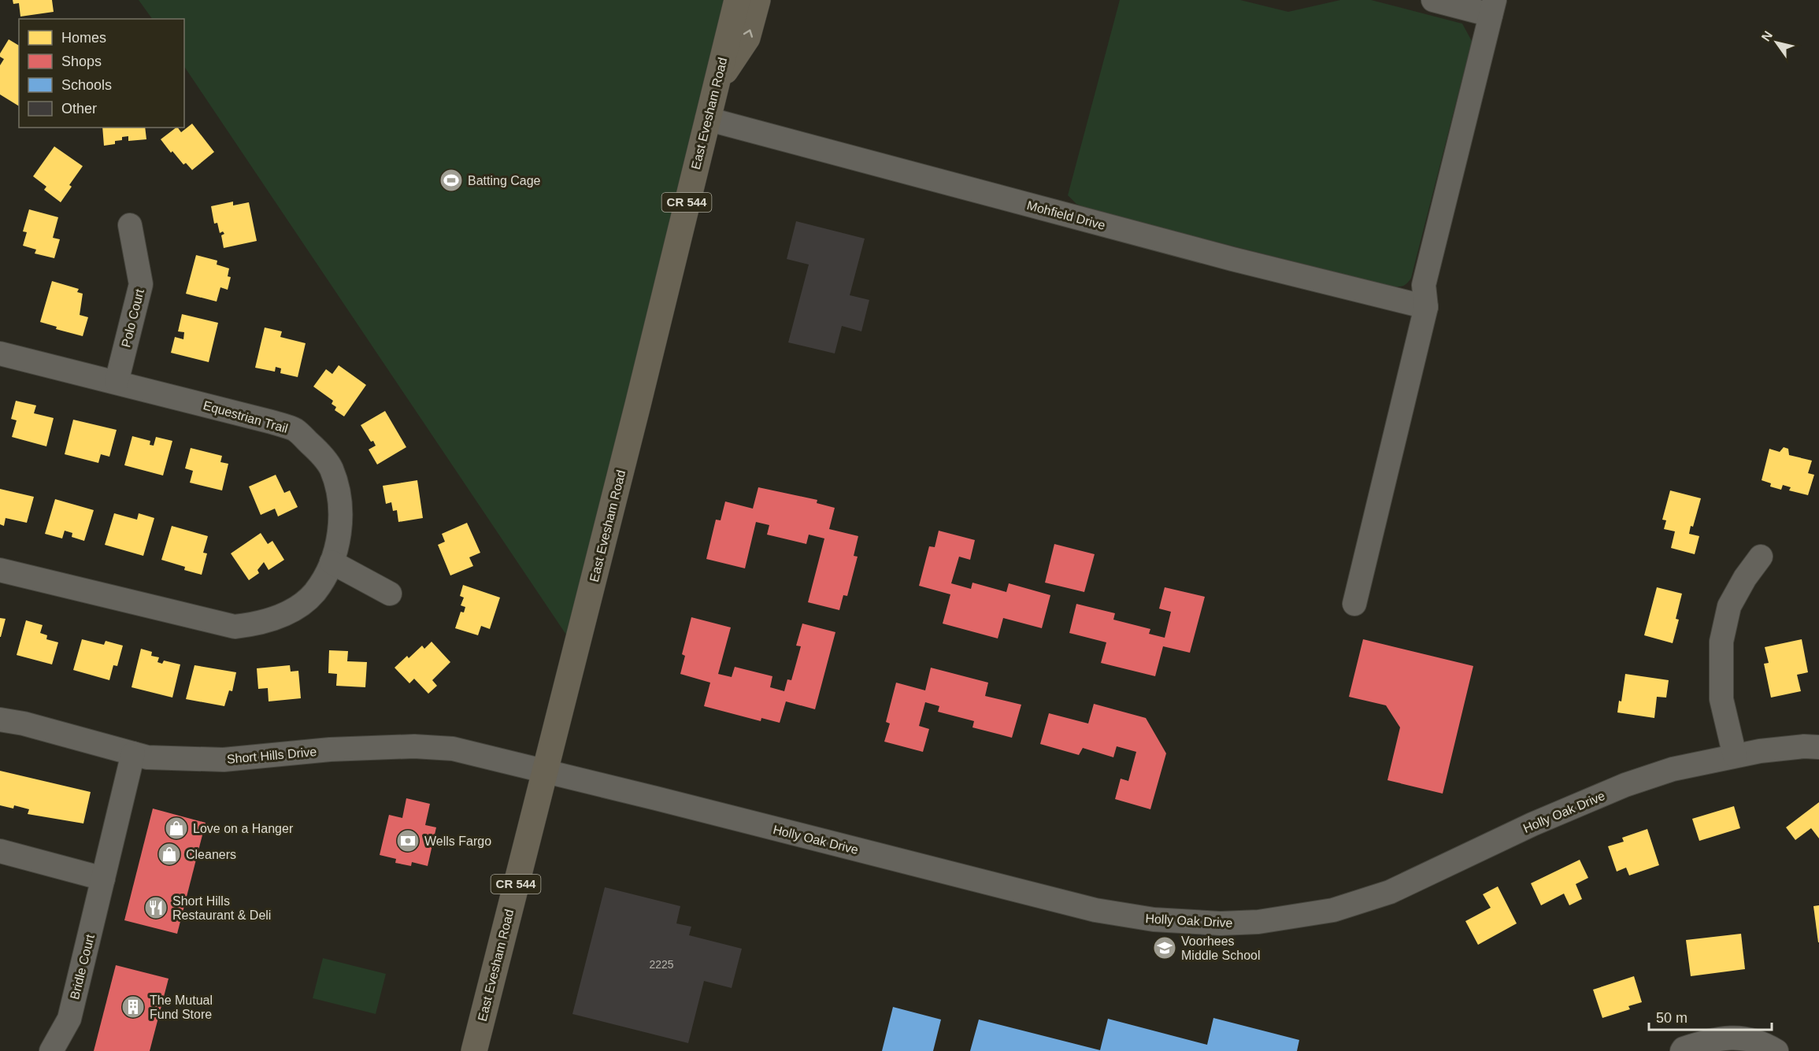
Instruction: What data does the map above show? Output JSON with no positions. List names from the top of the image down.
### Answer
{
  "streets": {
    "main road": ["East Evesham Road", "CR 544"],
    "street": [
      "Mohfield Drive",
      "Polo Court",
      "Equestrian Trail",
      "Short Hills Drive",
      "Holly Oak Drive",
      "Bridle Court"
    ]
  },
  "crossings": [
    ["East Evesham Road", "Mohfield Drive"],
    ["East Evesham Road", "Short Hills Drive"],
    ["East Evesham Road", "Holly Oak Drive"],
    ["Polo Court", "Equestrian Trail"],
    ["Short Hills Drive", "Holly Oak Drive"],
    ["Short Hills Drive", "Bridle Court"]
  ],
  "places": {
    "sports": ["Batting Cage"],
    "shop": ["Love on a Hanger", "Cleaners"],
    "bank": ["Wells Fargo"],
    "restaurant": ["Short Hills Restaurant & Deli"],
    "school or university": ["Voorhees Middle School"],
    "building": ["The Mutual Fund Store"]
  },
  "house_numbers": ["2225"],
  "legend": [
    "Homes",
    "Shops",
    "Schools",
    "Other"
  ],
  "scale_bar": "50 m",
  "north": "top left"
}
